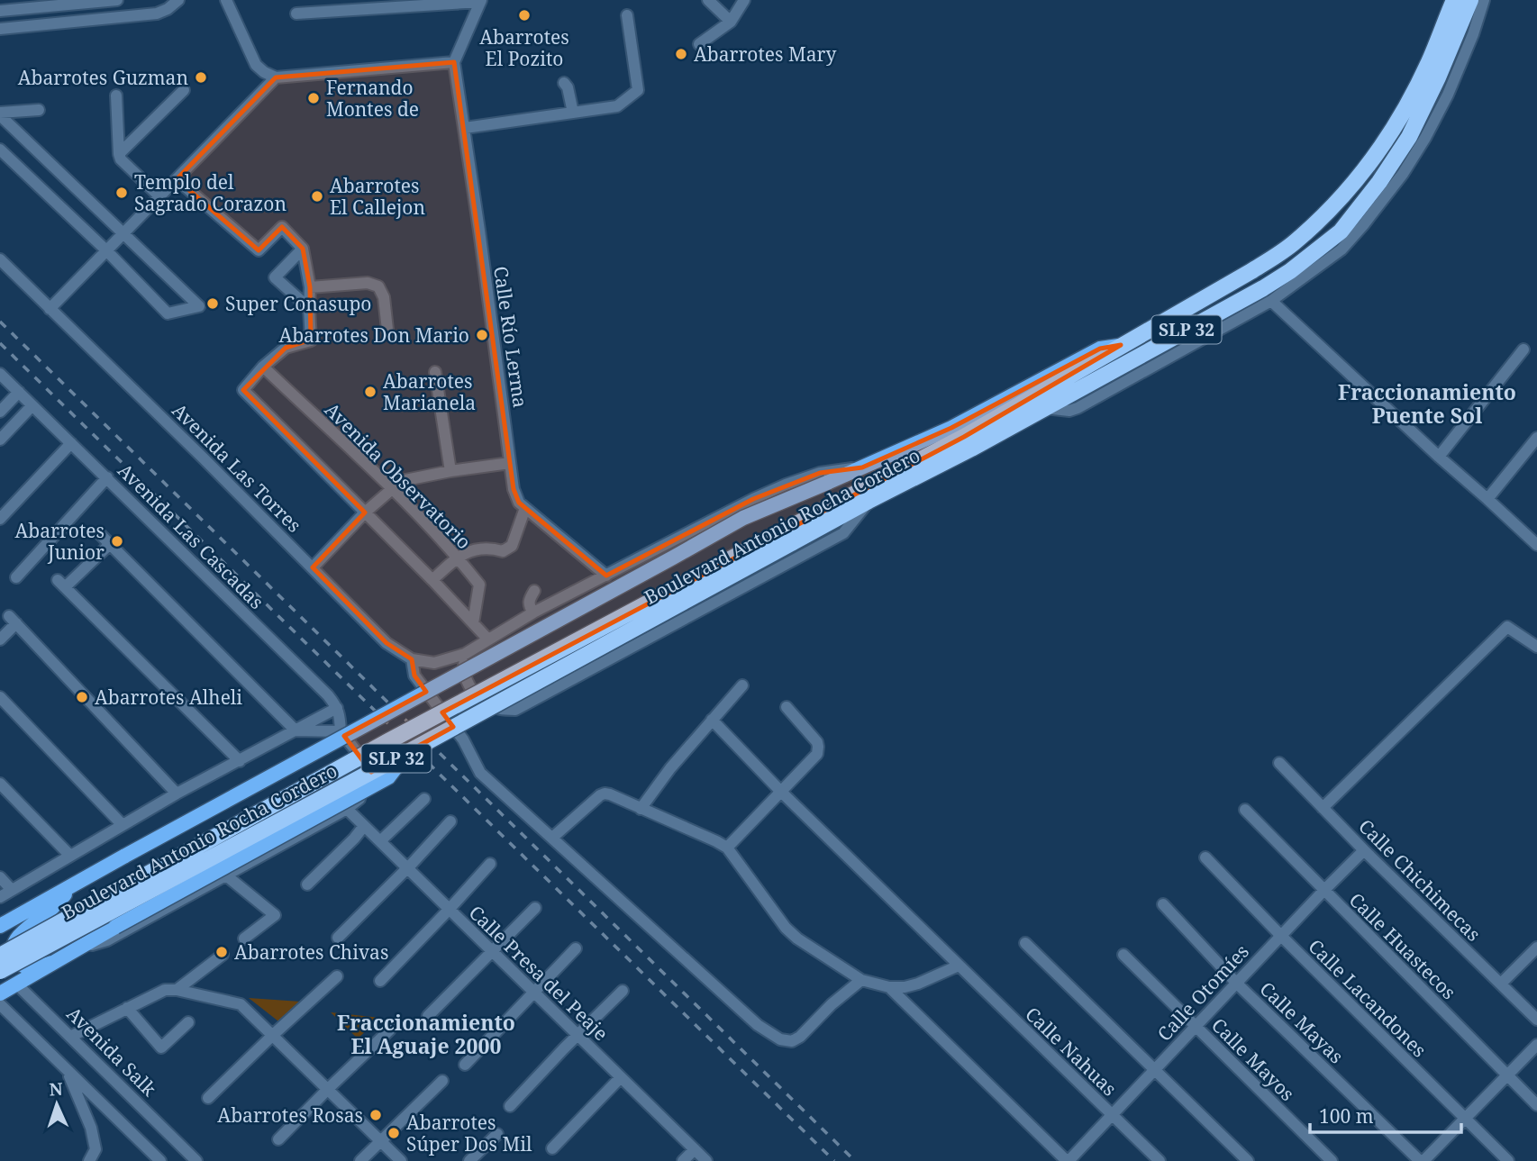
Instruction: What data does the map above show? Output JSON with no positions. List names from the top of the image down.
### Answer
{
  "streets": {
    "highway": ["SLP 32", "Boulevard Antonio Rocha Cordero"],
    "main road": ["Avenida Salk"],
    "street": [
      "Calle Río Lerma",
      "Avenida Las Torres",
      "Avenida Observatorio",
      "Avenida Las Cascadas",
      "Calle Chichimecas",
      "Calle Huastecos",
      "Calle Presa del Peaje",
      "Calle Otomíes",
      "Calle Lacandones",
      "Calle Mayas",
      "Calle Nahuas",
      "Calle Mayos"
    ]
  },
  "crossings": [
    ["Boulevard Antonio Rocha Cordero", "Calle Presa del Peaje"],
    ["Boulevard Antonio Rocha Cordero", "Avenida Salk"],
    ["Calle Chichimecas", "Calle Otomíes"],
    ["Calle Huastecos", "Calle Otomíes"],
    ["Calle Otomíes", "Calle Lacandones"],
    ["Calle Otomíes", "Calle Mayas"],
    ["Calle Otomíes", "Calle Nahuas"],
    ["Calle Otomíes", "Calle Mayos"]
  ],
  "districts": ["Fraccionamiento Puente Sol", "Fraccionamiento El Aguaje 2000"],
  "places": [
    "Abarrotes El Pozito",
    "Abarrotes Mary",
    "Abarrotes Guzman",
    "Fernando Montes de",
    "Templo del Sagrado Corazon",
    "Abarrotes El Callejon",
    "Super Conasupo",
    "Abarrotes Don Mario",
    "Abarrotes Marianela",
    "Abarrotes Junior",
    "Abarrotes Alheli",
    "Abarrotes Chivas",
    "Abarrotes Rosas",
    "Abarrotes Súper Dos Mil"
  ],
  "scale_bar": "100 m",
  "north": "top"
}
